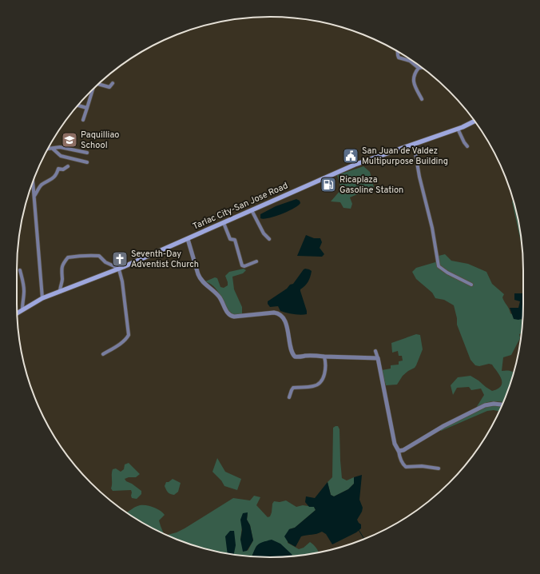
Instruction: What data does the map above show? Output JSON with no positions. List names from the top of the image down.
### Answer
{
  "streets": {
    "main road": ["Tarlac City-San Jose Road"]
  },
  "places": {
    "school or university": ["Paquilliao School"],
    "public building": ["San Juan de Valdez Multipurpose Building"],
    "fuel station": ["Ricaplaza Gasoline Station"],
    "church": ["Seventh-Day Adventist Church"]
  }
}
